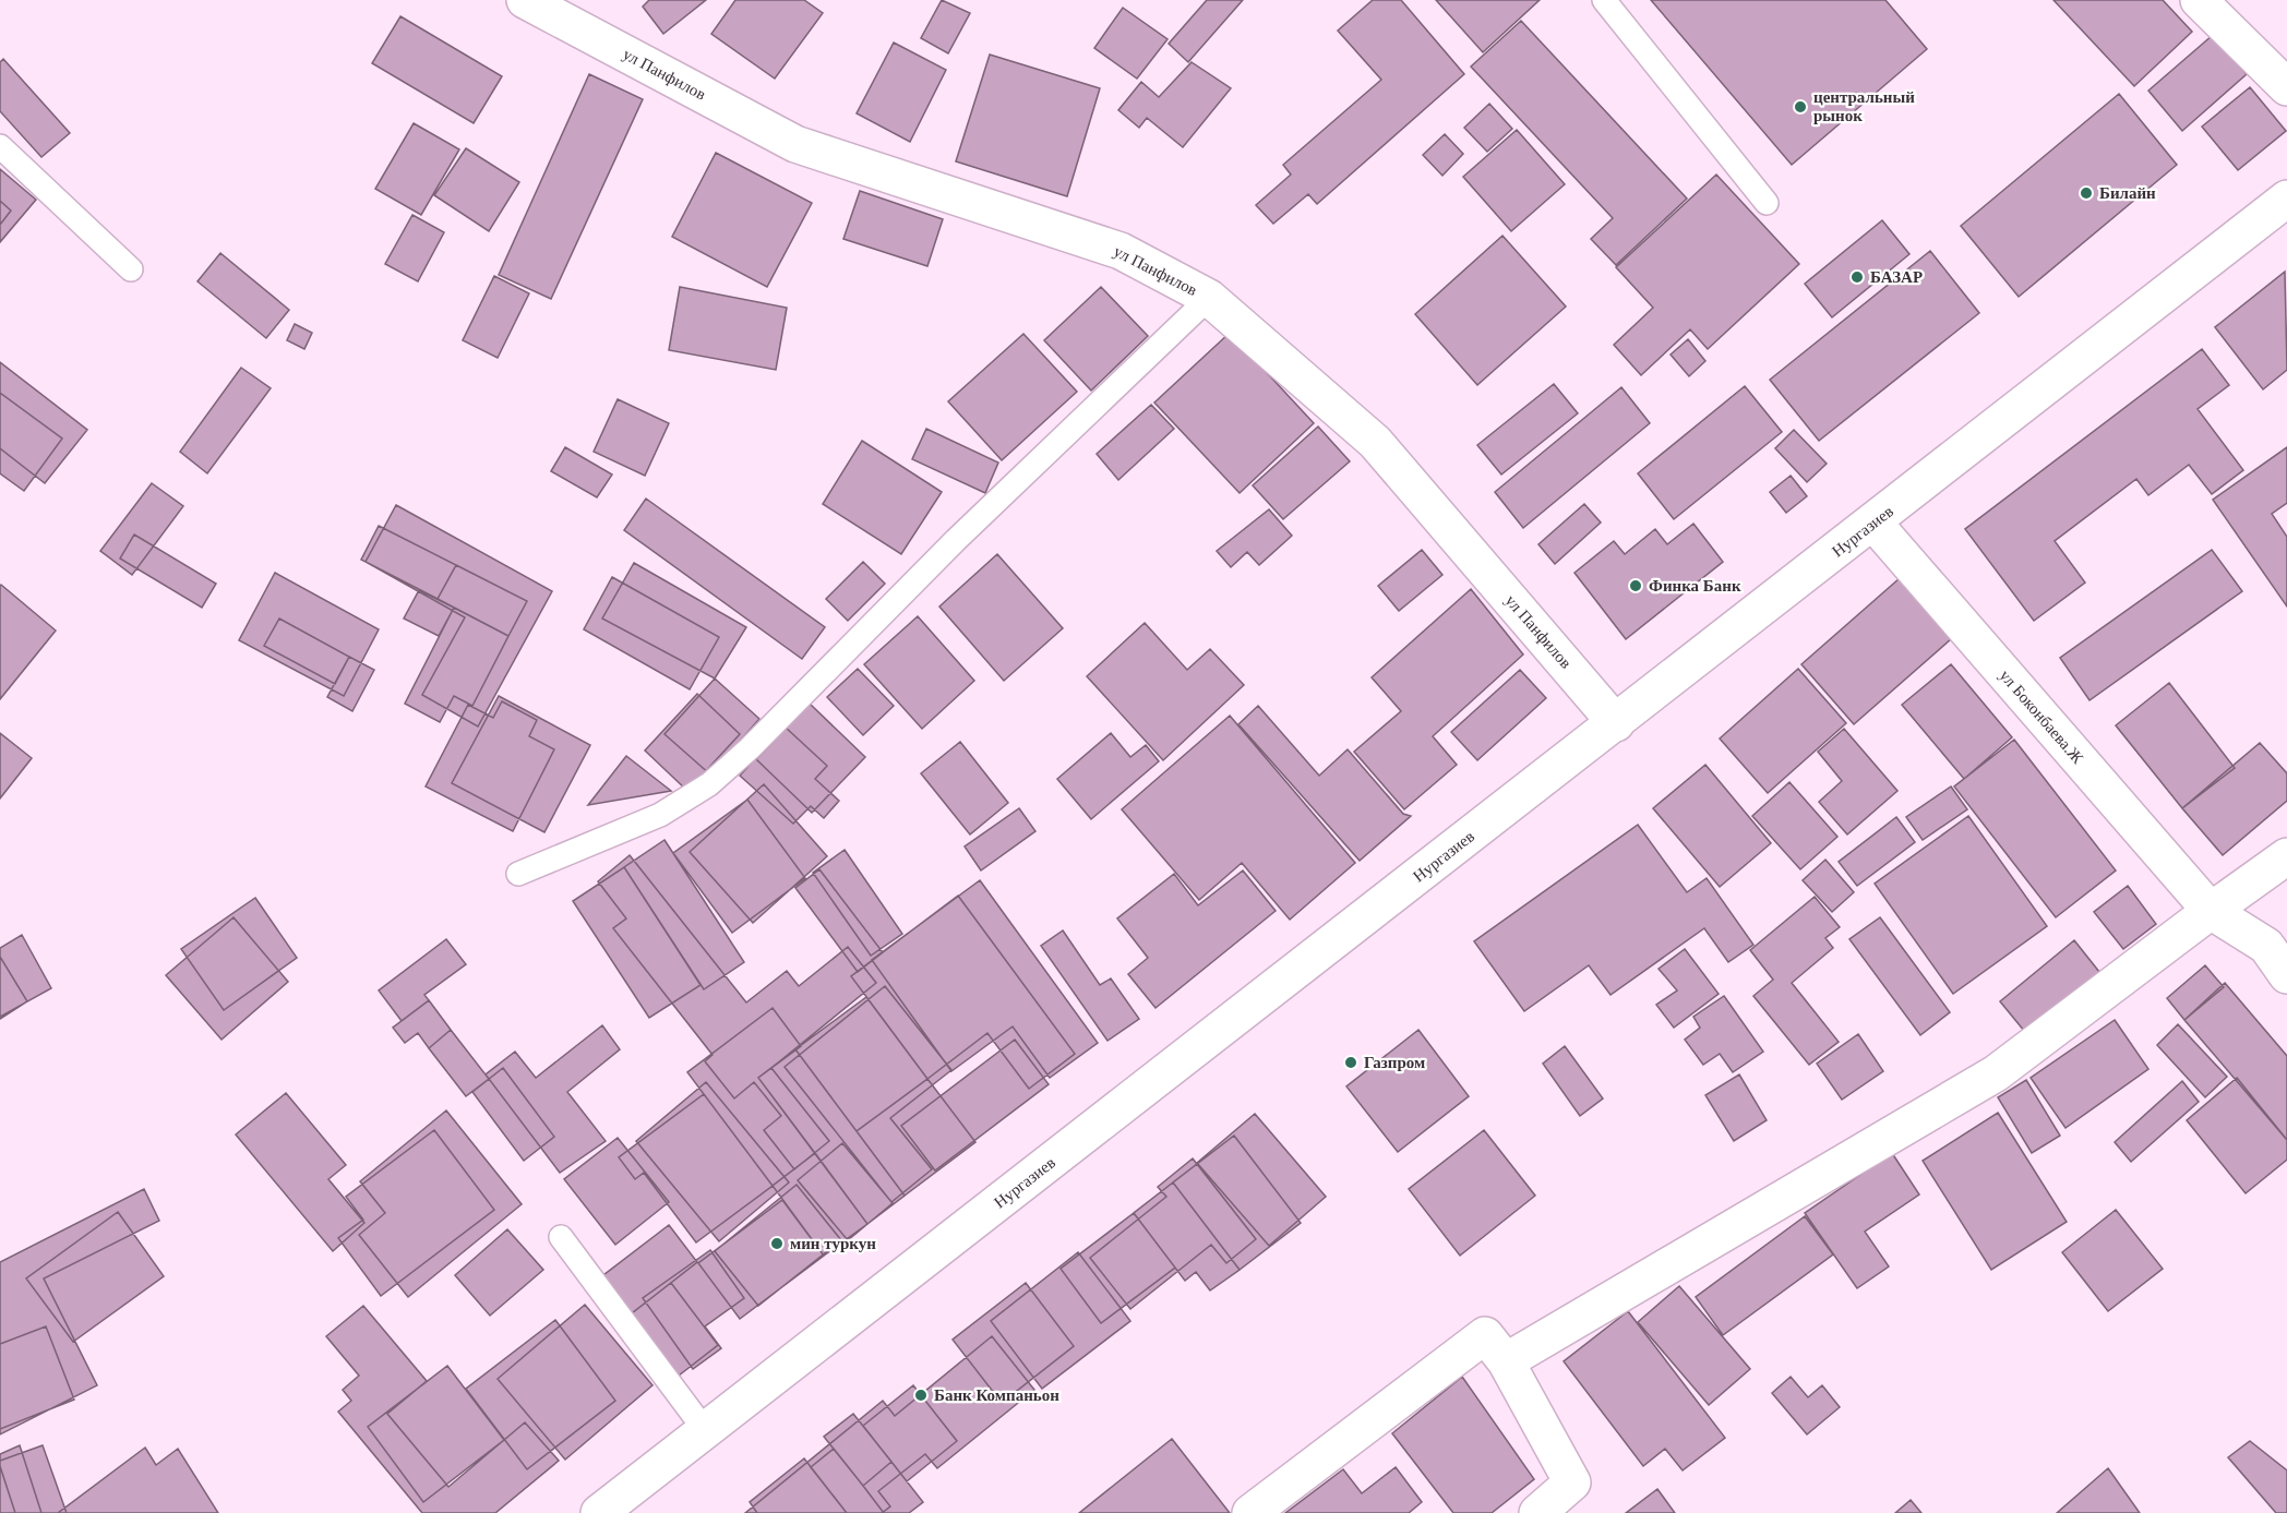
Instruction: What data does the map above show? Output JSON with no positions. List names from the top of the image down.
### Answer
{
  "streets": {
    "street": ["ул Панфилов", "Нургазиев", "ул Боконбаева.Ж"]
  },
  "crossings": [
    ["ул Панфилов", "Нургазиев"],
    ["Нургазиев", "ул Боконбаева.Ж"]
  ],
  "places": [
    "центральный рынок",
    "Билайн",
    "БАЗАР",
    "Финка Банк",
    "Газпром",
    "мин туркун",
    "Банк Компаньон"
  ]
}
